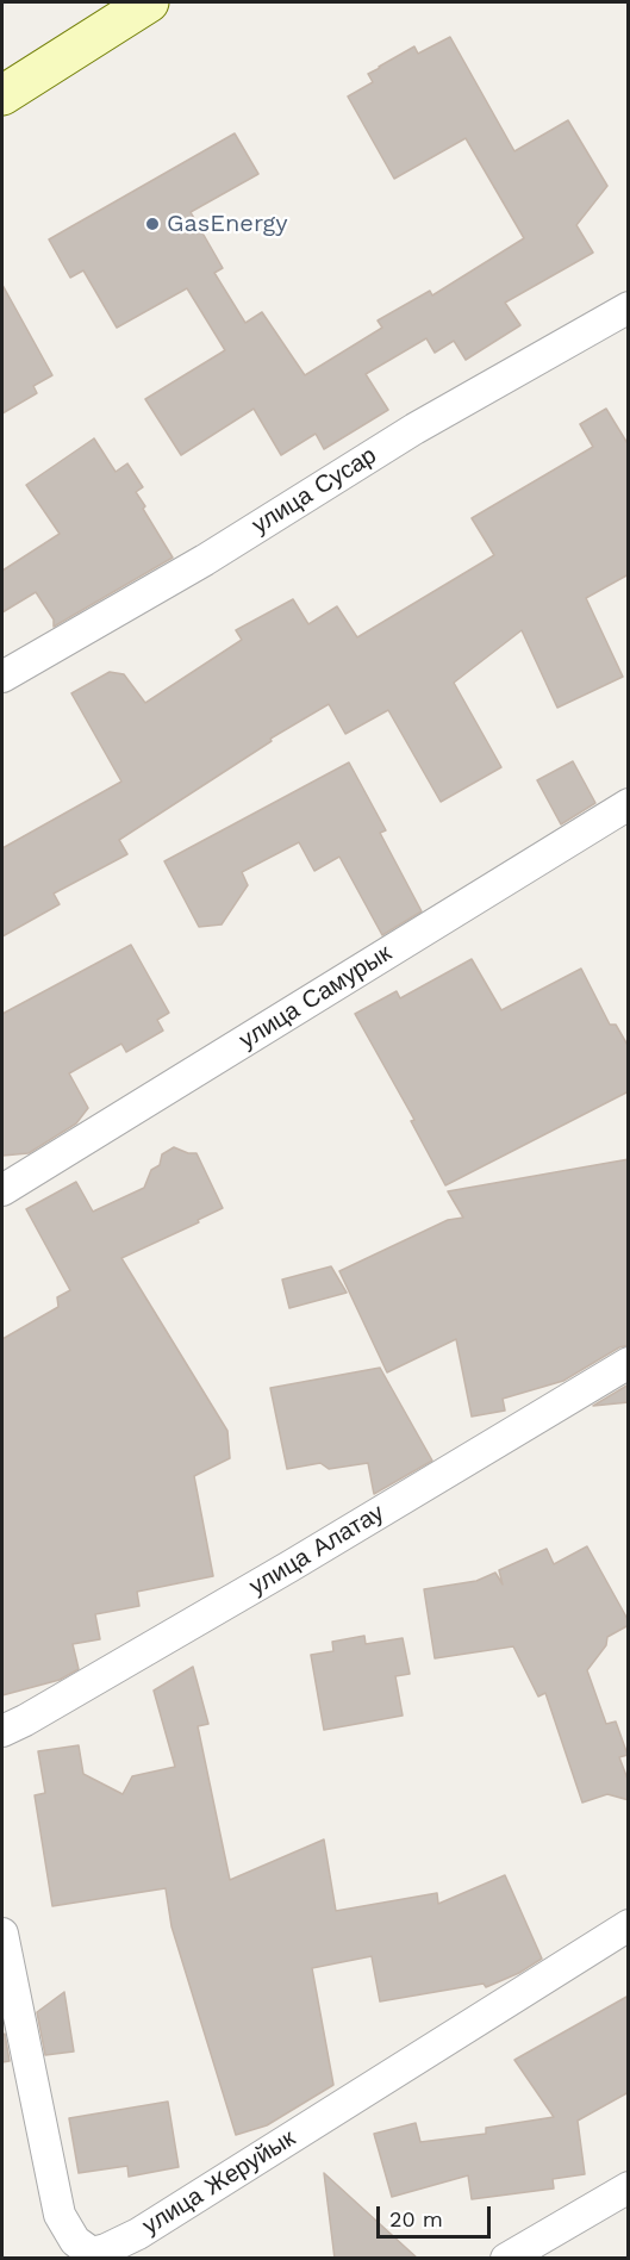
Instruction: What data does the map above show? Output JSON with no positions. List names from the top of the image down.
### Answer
{
  "streets": {
    "street": [
      "улица Сусар",
      "улица Самурык",
      "улица Алатау",
      "улица Жеруйык"
    ]
  },
  "places": ["GasEnergy"],
  "scale_bar": "20 m"
}
